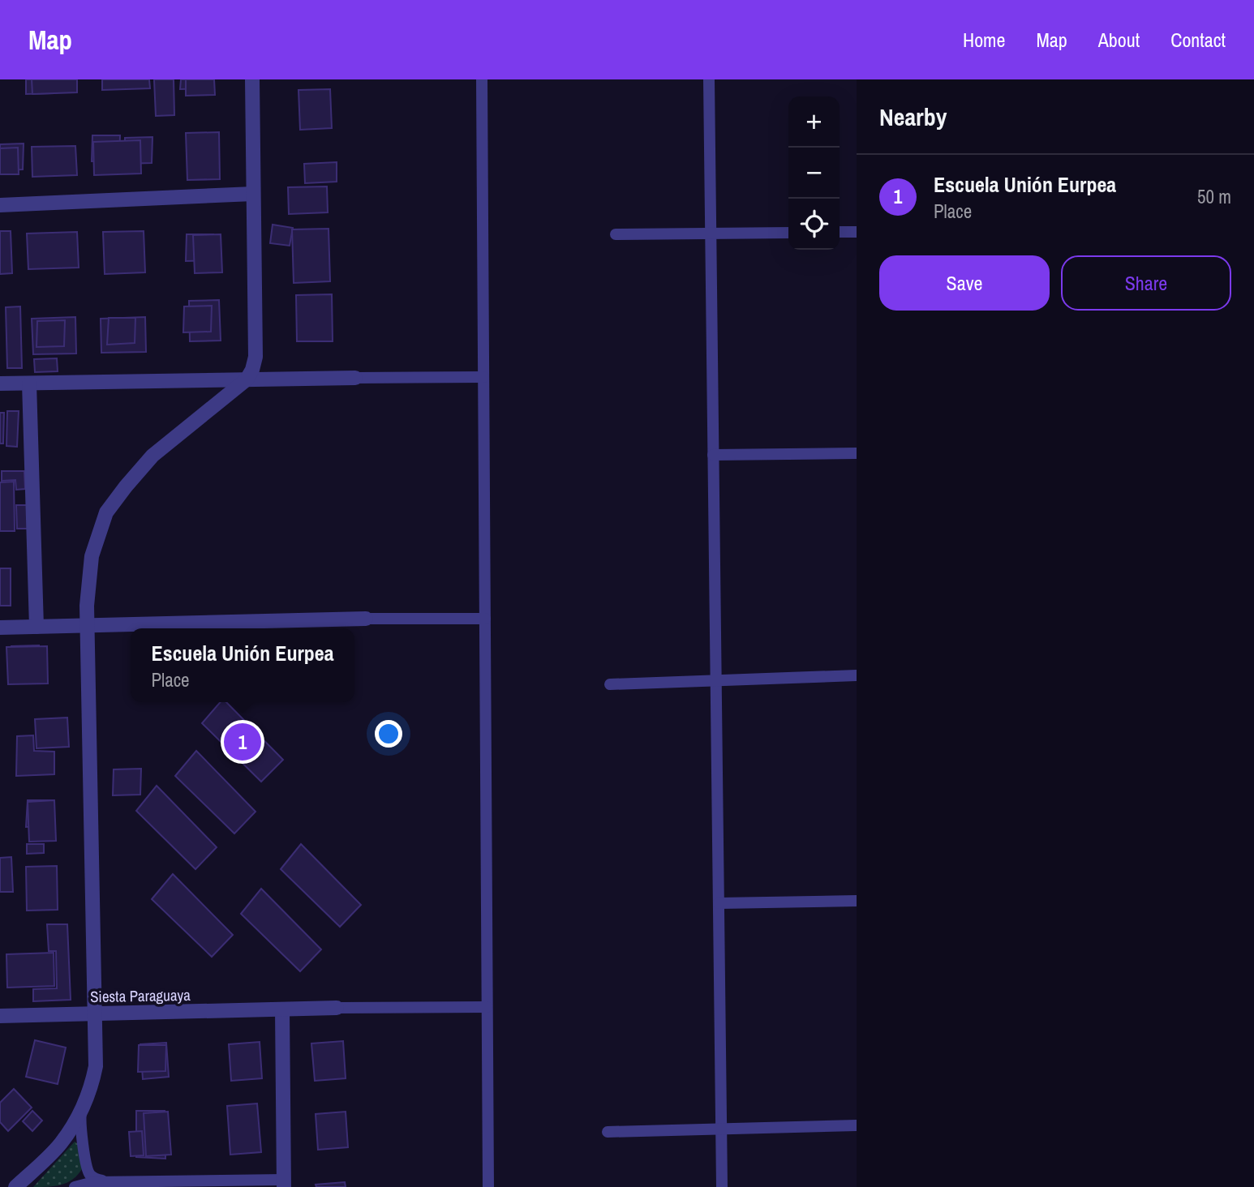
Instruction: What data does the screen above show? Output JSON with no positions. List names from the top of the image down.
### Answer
{
  "streets": {
    "street": ["Siesta Paraguaya"]
  },
  "page": {
    "header": "Map",
    "nav": [
      "Home",
      "Map",
      "About",
      "Contact"
    ],
    "heading": "Nearby",
    "map_buttons": ["+", "−"],
    "list": [
      {
        "mark": "1",
        "name": "Escuela Unión Eurpea",
        "note": "Place",
        "value": "50 m"
      }
    ],
    "buttons": ["Save", "Share"],
    "popup": ["Escuela Unión Eurpea", "Place"],
    "pins": "1"
  }
}
